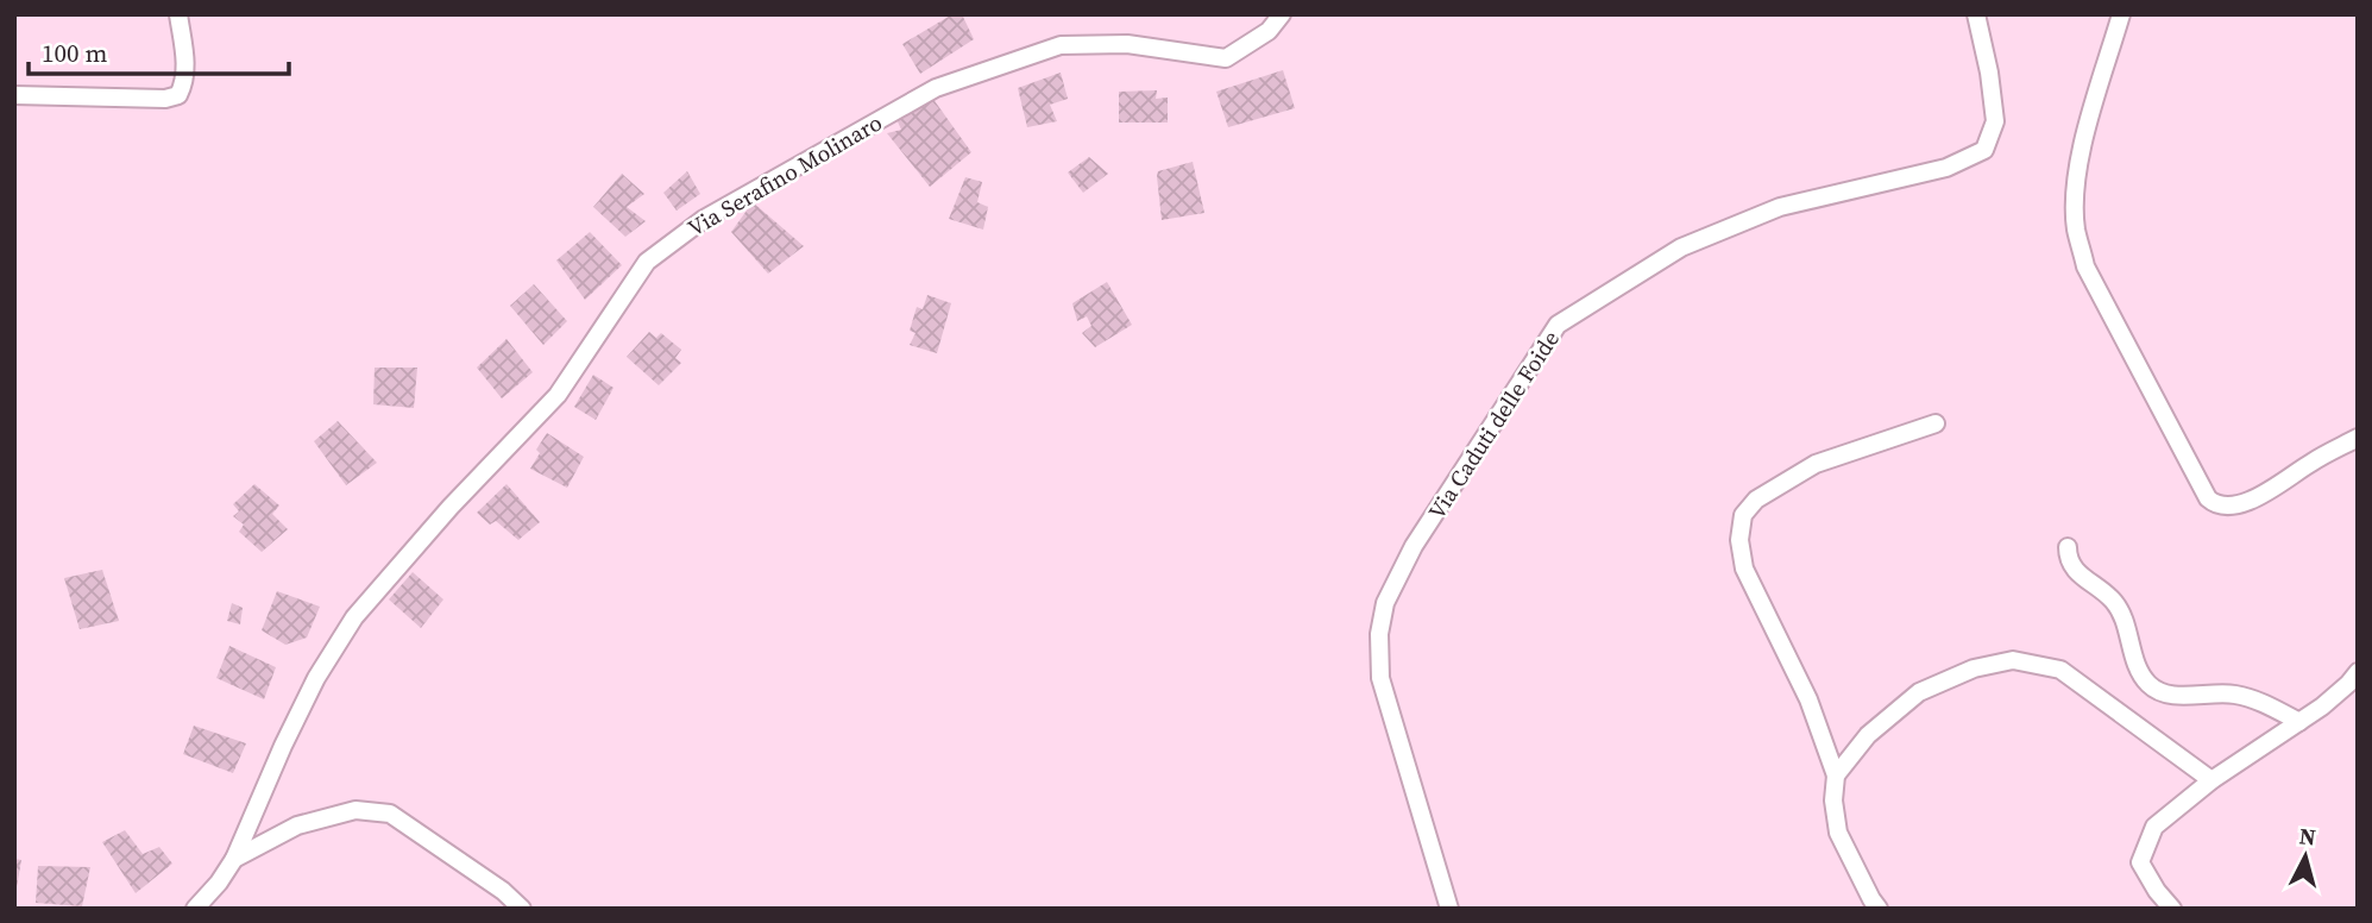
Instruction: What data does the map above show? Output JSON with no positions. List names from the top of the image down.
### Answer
{
  "streets": {
    "street": ["Via Serafino Molinaro", "Via Caduti delle Foide"]
  },
  "scale_bar": "100 m",
  "north": "top"
}
